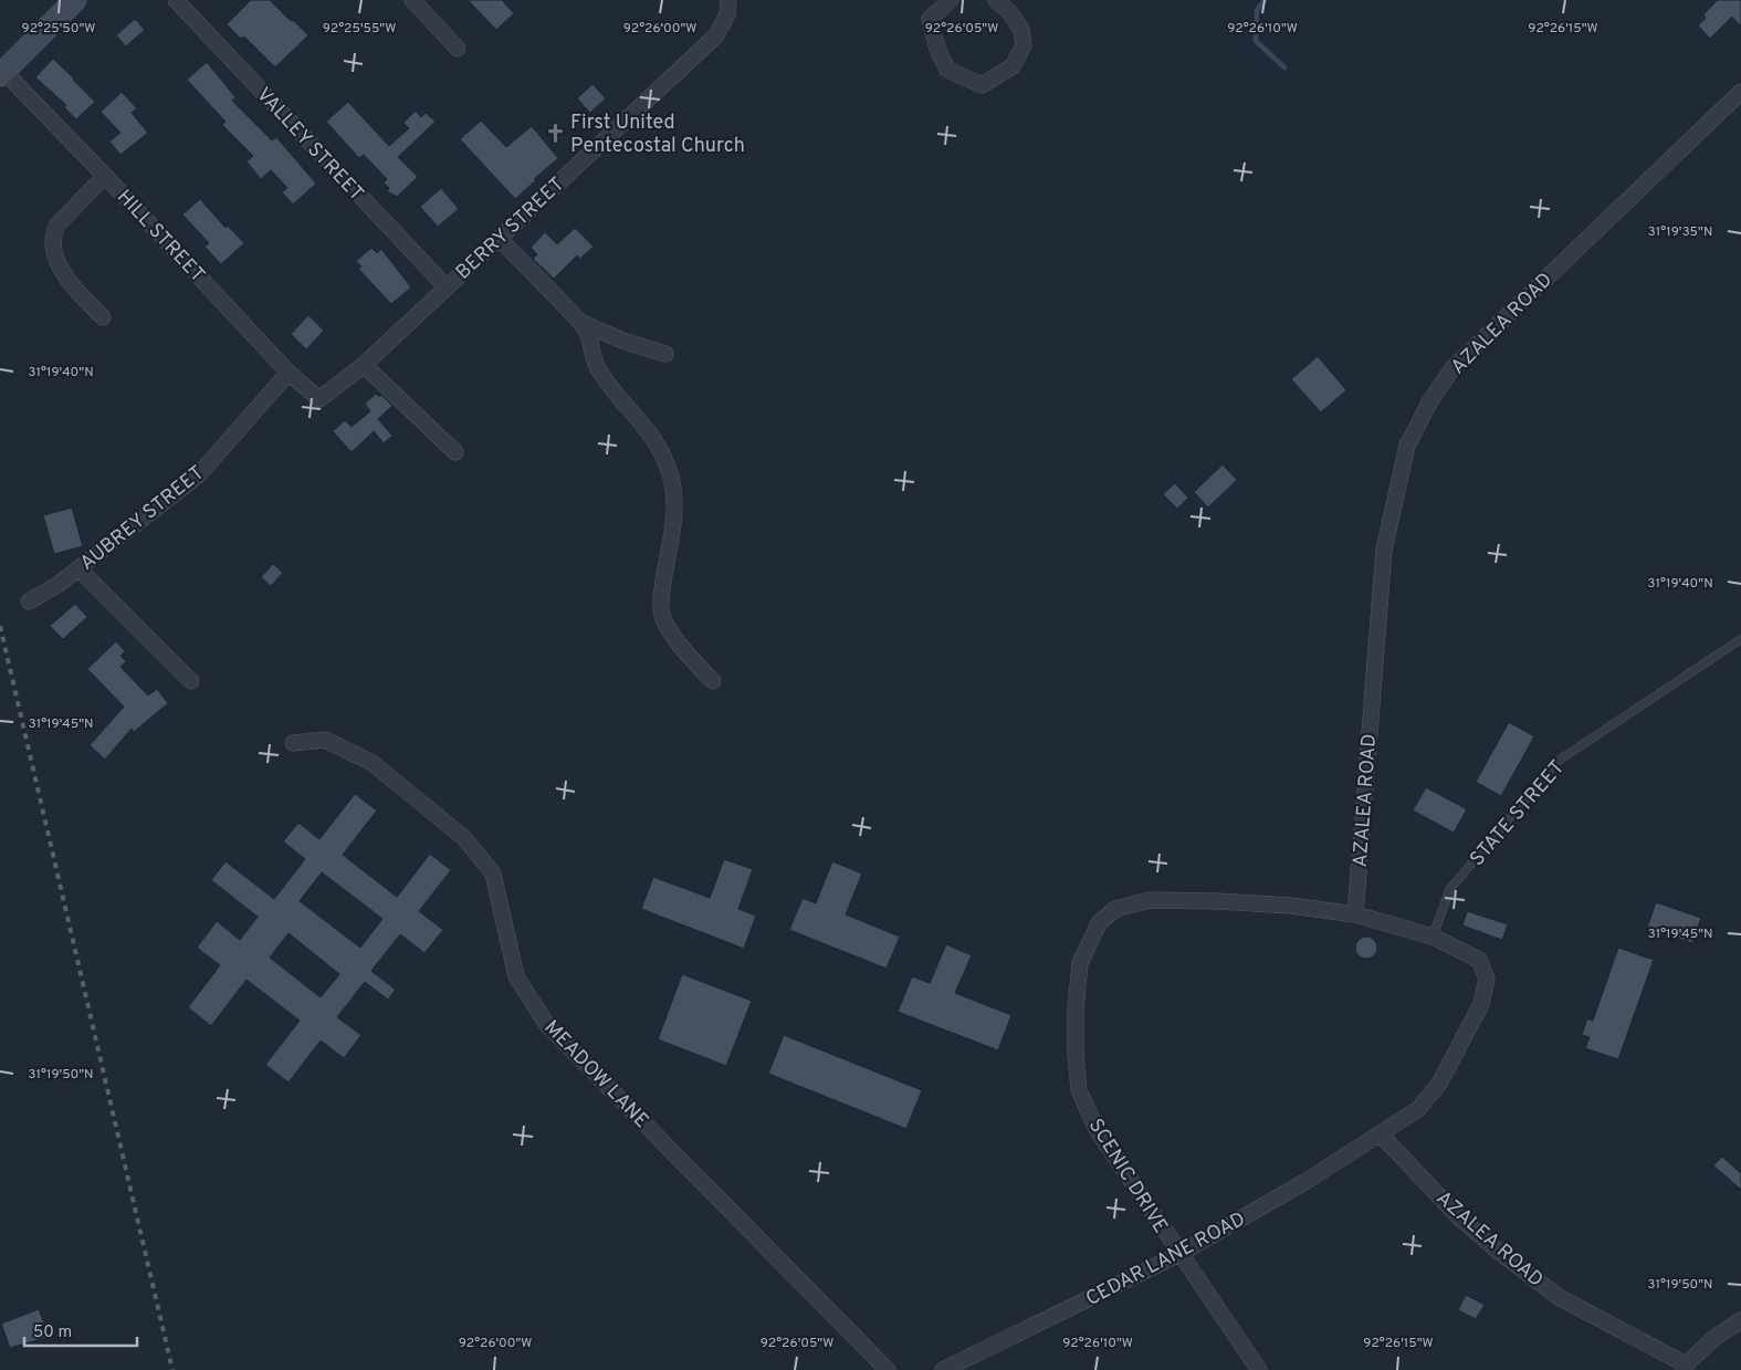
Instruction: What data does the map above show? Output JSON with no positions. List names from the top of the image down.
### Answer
{
  "streets": {
    "street": [
      "VALLEY STREET",
      "BERRY STREET",
      "HILL STREET",
      "AZALEA ROAD",
      "AUBREY STREET",
      "MEADOW LANE",
      "SCENIC DRIVE",
      "CEDAR LANE ROAD"
    ],
    "lane": ["STATE STREET"]
  },
  "crossings": [
    ["VALLEY STREET", "BERRY STREET"],
    ["BERRY STREET", "HILL STREET"],
    ["HILL STREET", "AUBREY STREET"],
    ["AZALEA ROAD", "SCENIC DRIVE"],
    ["AZALEA ROAD", "CEDAR LANE ROAD"],
    ["SCENIC DRIVE", "CEDAR LANE ROAD"]
  ],
  "places": {
    "church": ["First United Pentecostal Church"]
  },
  "scale_bar": "50 m",
  "coordinates": [
    "92°25'50\"W",
    "92°25'55\"W",
    "92°26'00\"W",
    "92°26'05\"W",
    "92°26'10\"W",
    "92°26'15\"W",
    "31°19'35\"N",
    "31°19'40\"N",
    "31°19'45\"N",
    "31°19'50\"N"
  ]
}
